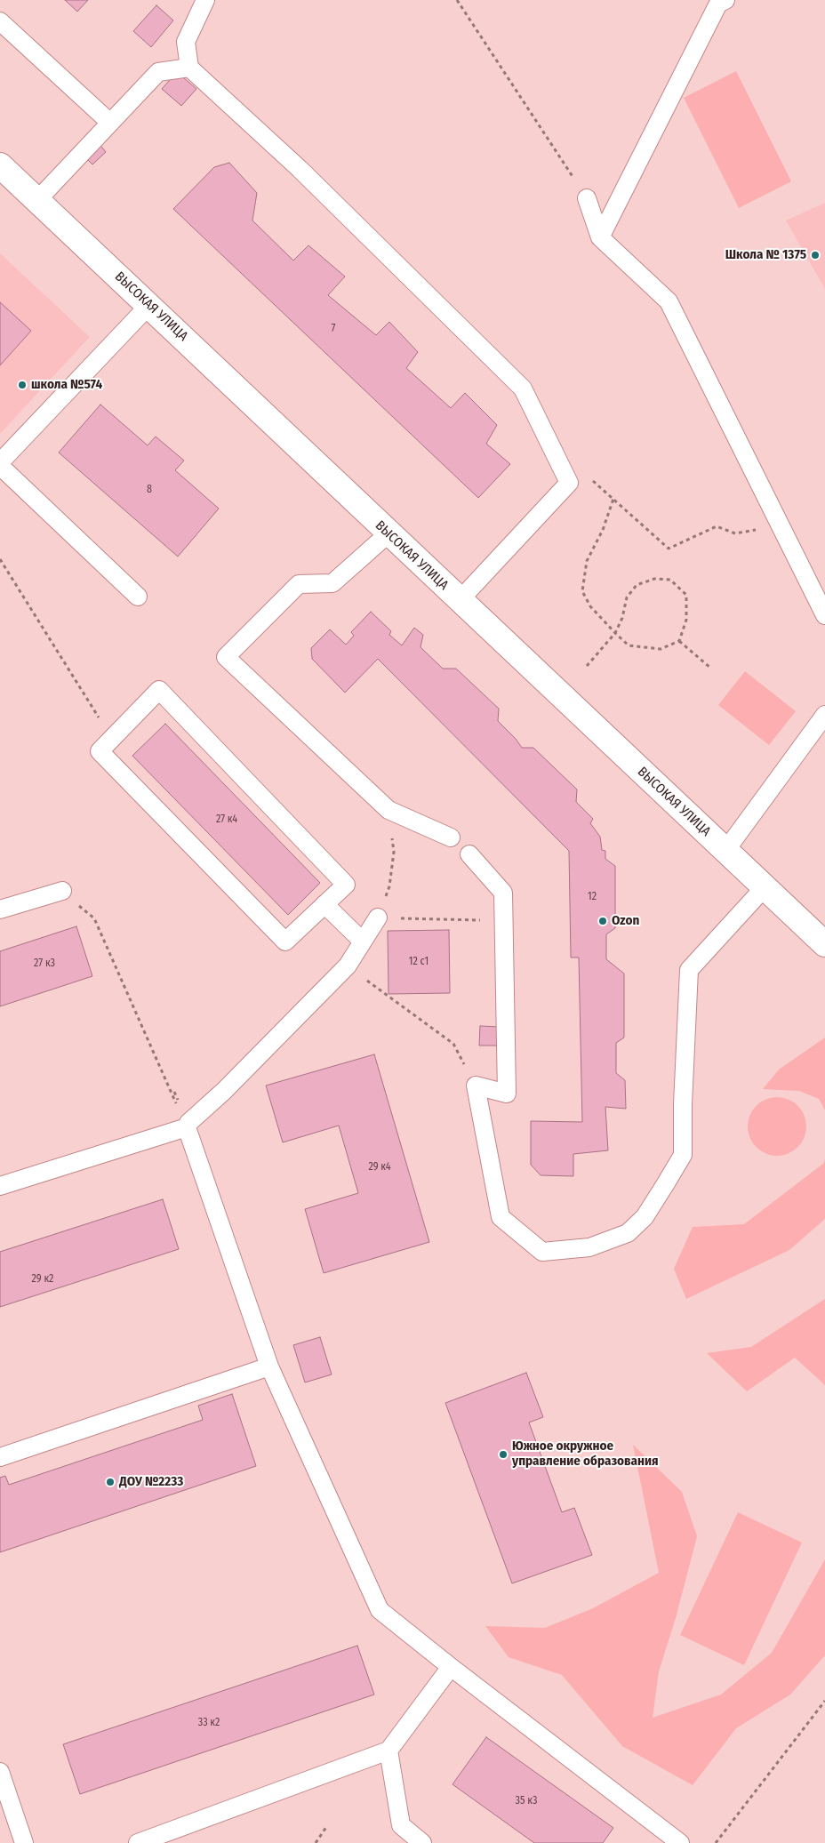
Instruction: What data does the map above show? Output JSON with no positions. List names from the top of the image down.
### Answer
{
  "streets": {
    "street": ["ВЫСОКАЯ УЛИЦА"]
  },
  "places": [
    "Школа № 1375",
    "школа №574",
    "Ozon",
    "Южное окружное управление образования",
    "ДОУ №2233"
  ],
  "house_numbers": [
    "7",
    "8",
    "27 к4",
    "12",
    "12 с1",
    "27 к3",
    "29 к4",
    "29 к2",
    "33 к2",
    "35 к3"
  ]
}
